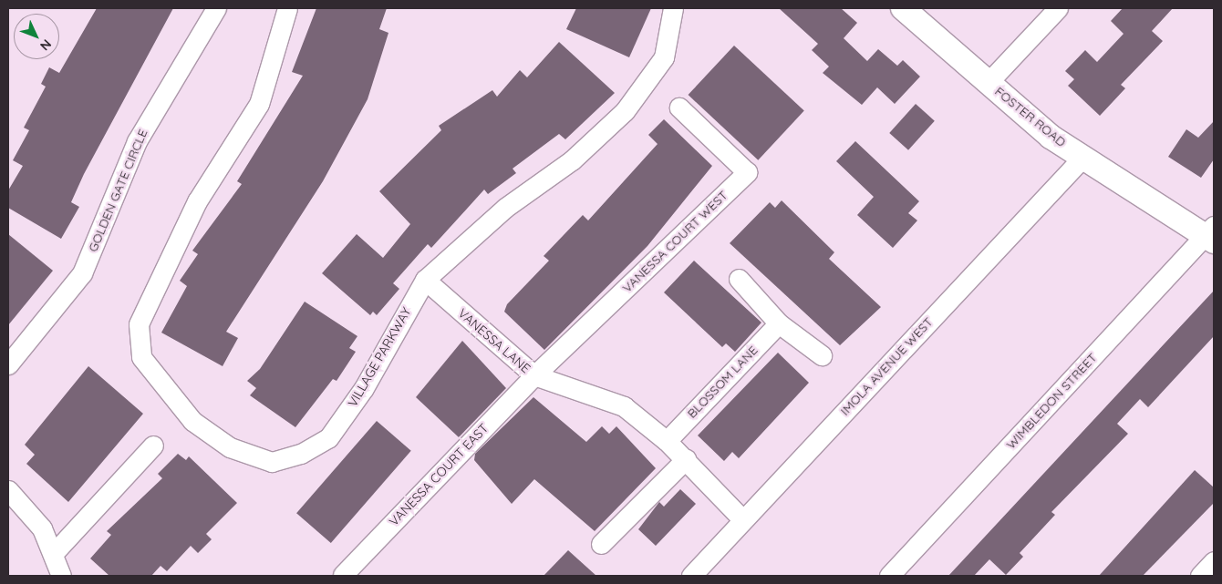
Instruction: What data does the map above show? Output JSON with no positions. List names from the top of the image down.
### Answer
{
  "streets": {
    "street": [
      "FOSTER ROAD",
      "GOLDEN GATE CIRCLE",
      "VANESSA COURT WEST",
      "VANESSA LANE",
      "VILLAGE PARKWAY",
      "IMOLA AVENUE WEST",
      "BLOSSOM LANE",
      "WIMBLEDON STREET",
      "VANESSA COURT EAST"
    ]
  },
  "crossings": [
    ["FOSTER ROAD", "IMOLA AVENUE WEST"],
    ["FOSTER ROAD", "WIMBLEDON STREET"],
    ["VANESSA COURT WEST", "VANESSA LANE"],
    ["VANESSA COURT WEST", "VANESSA COURT EAST"],
    ["VANESSA LANE", "VILLAGE PARKWAY"],
    ["VANESSA LANE", "IMOLA AVENUE WEST"],
    ["VANESSA LANE", "BLOSSOM LANE"],
    ["VANESSA LANE", "VANESSA COURT EAST"]
  ],
  "north": "bottom right"
}
